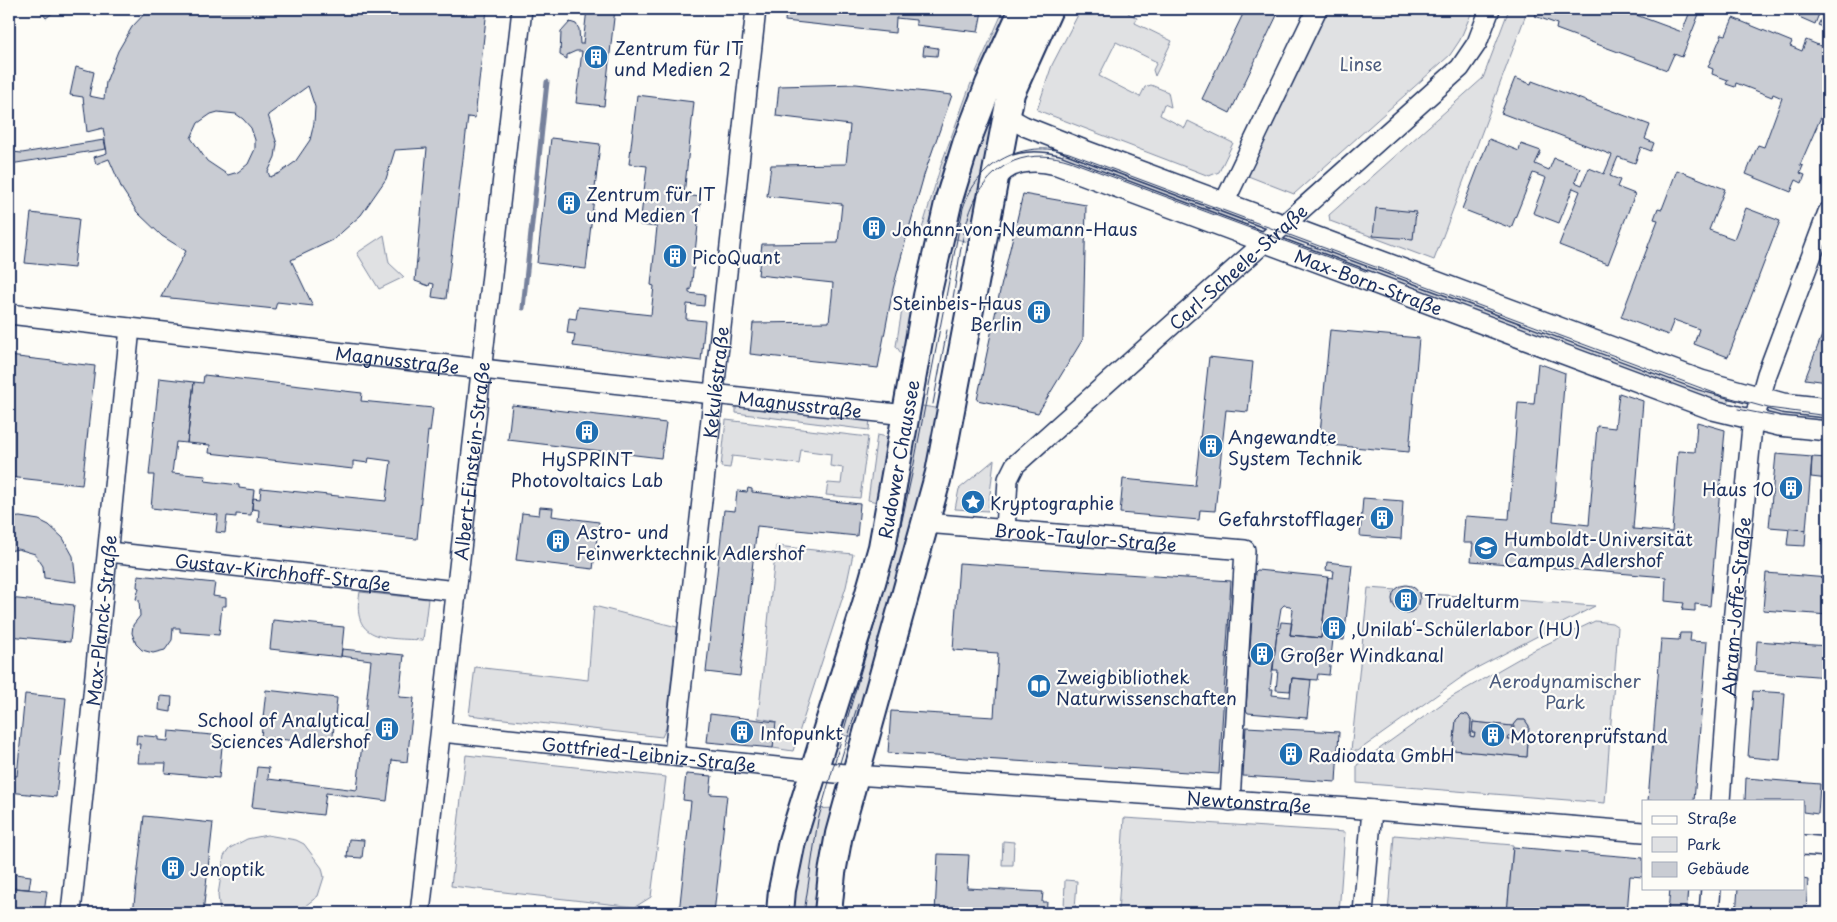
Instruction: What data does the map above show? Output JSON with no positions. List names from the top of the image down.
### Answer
{
  "streets": {
    "main road": ["Rudower Chaussee"],
    "street": [
      "Carl-Scheele-Straße",
      "Max-Born-Straße",
      "Magnusstraße",
      "Kekuléstraße",
      "Albert-Einstein-Straße",
      "Brook-Taylor-Straße",
      "Gustav-Kirchhoff-Straße",
      "Abram-Joffe-Straße",
      "Max-Planck-Straße",
      "Gottfried-Leibniz-Straße",
      "Newtonstraße"
    ]
  },
  "crossings": [
    ["Carl-Scheele-Straße", "Max-Born-Straße"],
    ["Carl-Scheele-Straße", "Brook-Taylor-Straße"],
    ["Max-Born-Straße", "Rudower Chaussee"],
    ["Max-Born-Straße", "Abram-Joffe-Straße"],
    ["Magnusstraße", "Kekuléstraße"],
    ["Magnusstraße", "Rudower Chaussee"],
    ["Magnusstraße", "Albert-Einstein-Straße"],
    ["Magnusstraße", "Max-Planck-Straße"],
    ["Kekuléstraße", "Gottfried-Leibniz-Straße"],
    ["Rudower Chaussee", "Brook-Taylor-Straße"],
    ["Rudower Chaussee", "Gottfried-Leibniz-Straße"],
    ["Rudower Chaussee", "Newtonstraße"],
    ["Albert-Einstein-Straße", "Gustav-Kirchhoff-Straße"],
    ["Albert-Einstein-Straße", "Gottfried-Leibniz-Straße"],
    ["Brook-Taylor-Straße", "Newtonstraße"],
    ["Gustav-Kirchhoff-Straße", "Max-Planck-Straße"],
    ["Gottfried-Leibniz-Straße", "Newtonstraße"]
  ],
  "parks": ["Linse", "Aerodynamischer Park"],
  "places": {
    "building": [
      "Zentrum für IT und Medien 2",
      "Zentrum für IT und Medien 1",
      "Johann-von-Neumann-Haus",
      "PicoQuant",
      "Steinbeis-Haus Berlin",
      "HySPRINT Photovoltaics Lab",
      "Angewandte System Technik",
      "Haus 10",
      "Gefahrstofflager",
      "Astro- und Feinwerktechnik Adlershof",
      "Trudelturm",
      "‚Unilab‘-Schülerlabor (HU)",
      "Großer Windkanal",
      "School of Analytical Sciences Adlershof",
      "Infopunkt",
      "Motorenprüfstand",
      "Radiodata GmbH",
      "Jenoptik"
    ],
    "place": ["Kryptographie"],
    "school or university": ["Humboldt-Universität Campus Adlershof"],
    "library": ["Zweigbibliothek Naturwissenschaften"]
  },
  "legend": ["Straße", "Park", "Gebäude"]
}
